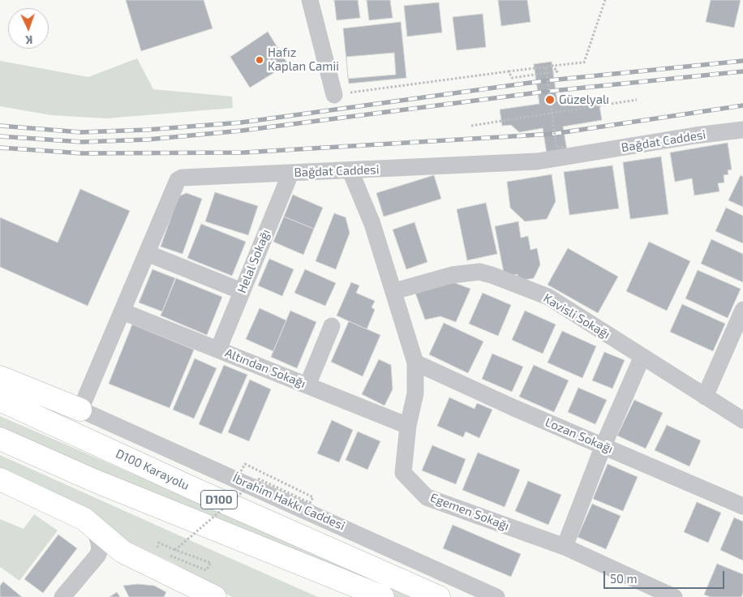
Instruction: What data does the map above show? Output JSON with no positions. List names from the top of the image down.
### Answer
{
  "streets": {
    "main road": ["D100 Karayolu", "D100"],
    "street": [
      "Bağdat Caddesi",
      "Helal Sokağı",
      "Kavisli Sokağı",
      "Altından Sokağı",
      "Lozan Sokağı",
      "İbrahim Hakkı Caddesi",
      "Egemen Sokağı"
    ]
  },
  "crossings": [
    ["Bağdat Caddesi", "Helal Sokağı"],
    ["Bağdat Caddesi", "Altından Sokağı"],
    ["Bağdat Caddesi", "İbrahim Hakkı Caddesi"],
    ["Bağdat Caddesi", "Egemen Sokağı"],
    ["Helal Sokağı", "Altından Sokağı"],
    ["Kavisli Sokağı", "Egemen Sokağı"],
    ["Altından Sokağı", "Egemen Sokağı"],
    ["Lozan Sokağı", "Egemen Sokağı"]
  ],
  "places": ["Hafız Kaplan Camii", "Güzelyalı"],
  "scale_bar": "50 m",
  "north": "bottom"
}
